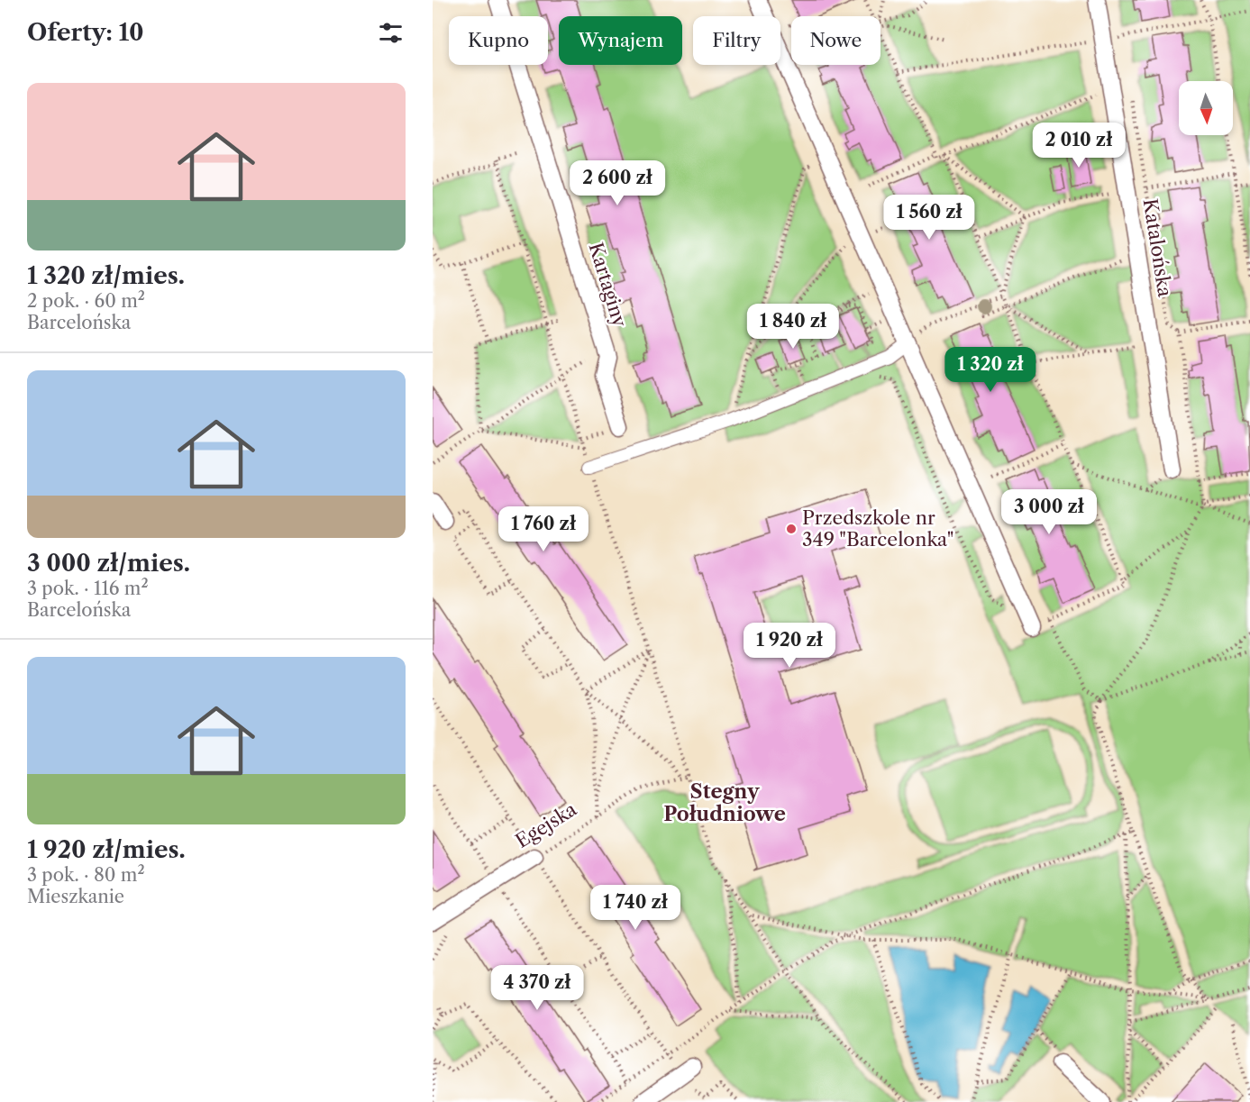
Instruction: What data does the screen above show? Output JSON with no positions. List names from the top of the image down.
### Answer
{
  "streets": {
    "street": ["Katalońska", "Kartaginy", "Egejska"]
  },
  "districts": ["Stegny Południowe"],
  "places": ["Przedszkole nr 349 \"Barcelonka\""],
  "north": "bottom",
  "page": {
    "heading": "Oferty: 10",
    "chip": [
      "Kupno",
      "Wynajem",
      "Filtry",
      "Nowe"
    ],
    "list": [
      {
        "name": "1 320 zł/mies.",
        "note": "2 pok. · 60 m² · Barcelońska"
      },
      {
        "name": "3 000 zł/mies.",
        "note": "3 pok. · 116 m² · Barcelońska"
      },
      {
        "name": "1 920 zł/mies.",
        "note": "3 pok. · 80 m² · Mieszkanie"
      }
    ],
    "price": [
      "2 010 zł",
      "2 600 zł",
      "1 560 zł",
      "1 840 zł",
      "1 320 zł",
      "3 000 zł",
      "1 760 zł",
      "1 920 zł",
      "1 740 zł",
      "4 370 zł"
    ]
  }
}
